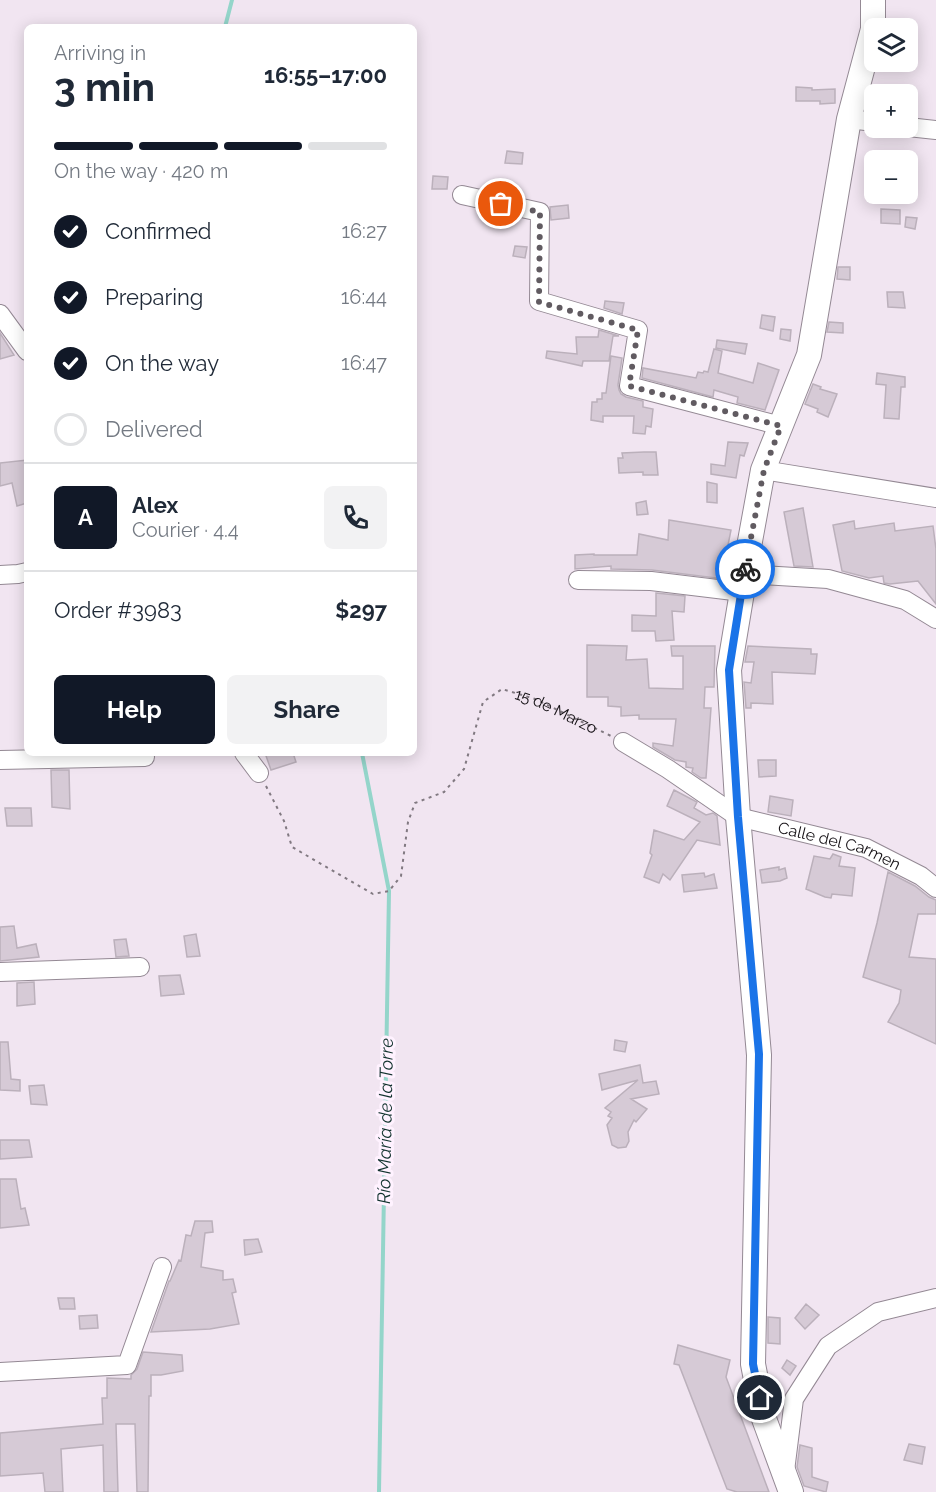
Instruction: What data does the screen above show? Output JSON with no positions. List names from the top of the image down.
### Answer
{
  "streets": {
    "street": ["Calle del Carmen"],
    "path": ["15 de Marzo"]
  },
  "water": ["Río María de la Torre"],
  "page": {
    "map_buttons": ["+", "−"],
    "heading": ["3 min", "Arriving in", "16:55–17:00"],
    "panel": [
      "Alex",
      "Courier · 4.4",
      "Order #3983",
      "$297"
    ],
    "bar": "On the way · 420 m",
    "list": [
      ["Confirmed", "16:27"],
      ["Preparing", "16:44"],
      ["On the way", "16:47"],
      "Delivered"
    ],
    "round": "A",
    "buttons": ["Help", "Share"]
  }
}
